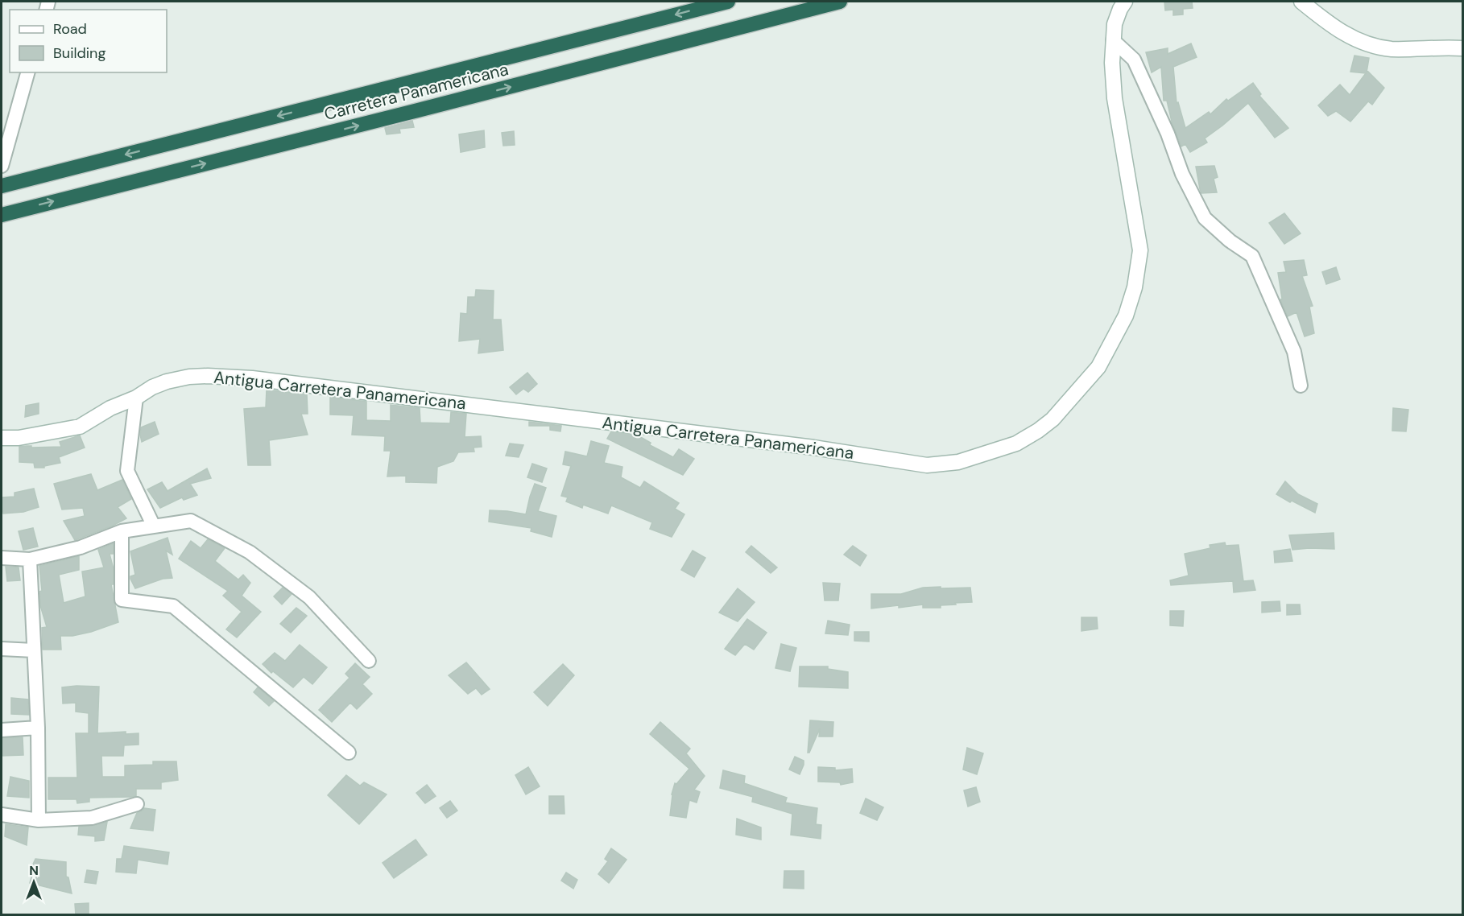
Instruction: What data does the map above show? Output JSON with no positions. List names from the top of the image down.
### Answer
{
  "streets": {
    "highway": ["Carretera Panamericana"],
    "street": ["Antigua Carretera Panamericana"]
  },
  "legend": ["Road", "Building"],
  "north": "top"
}
